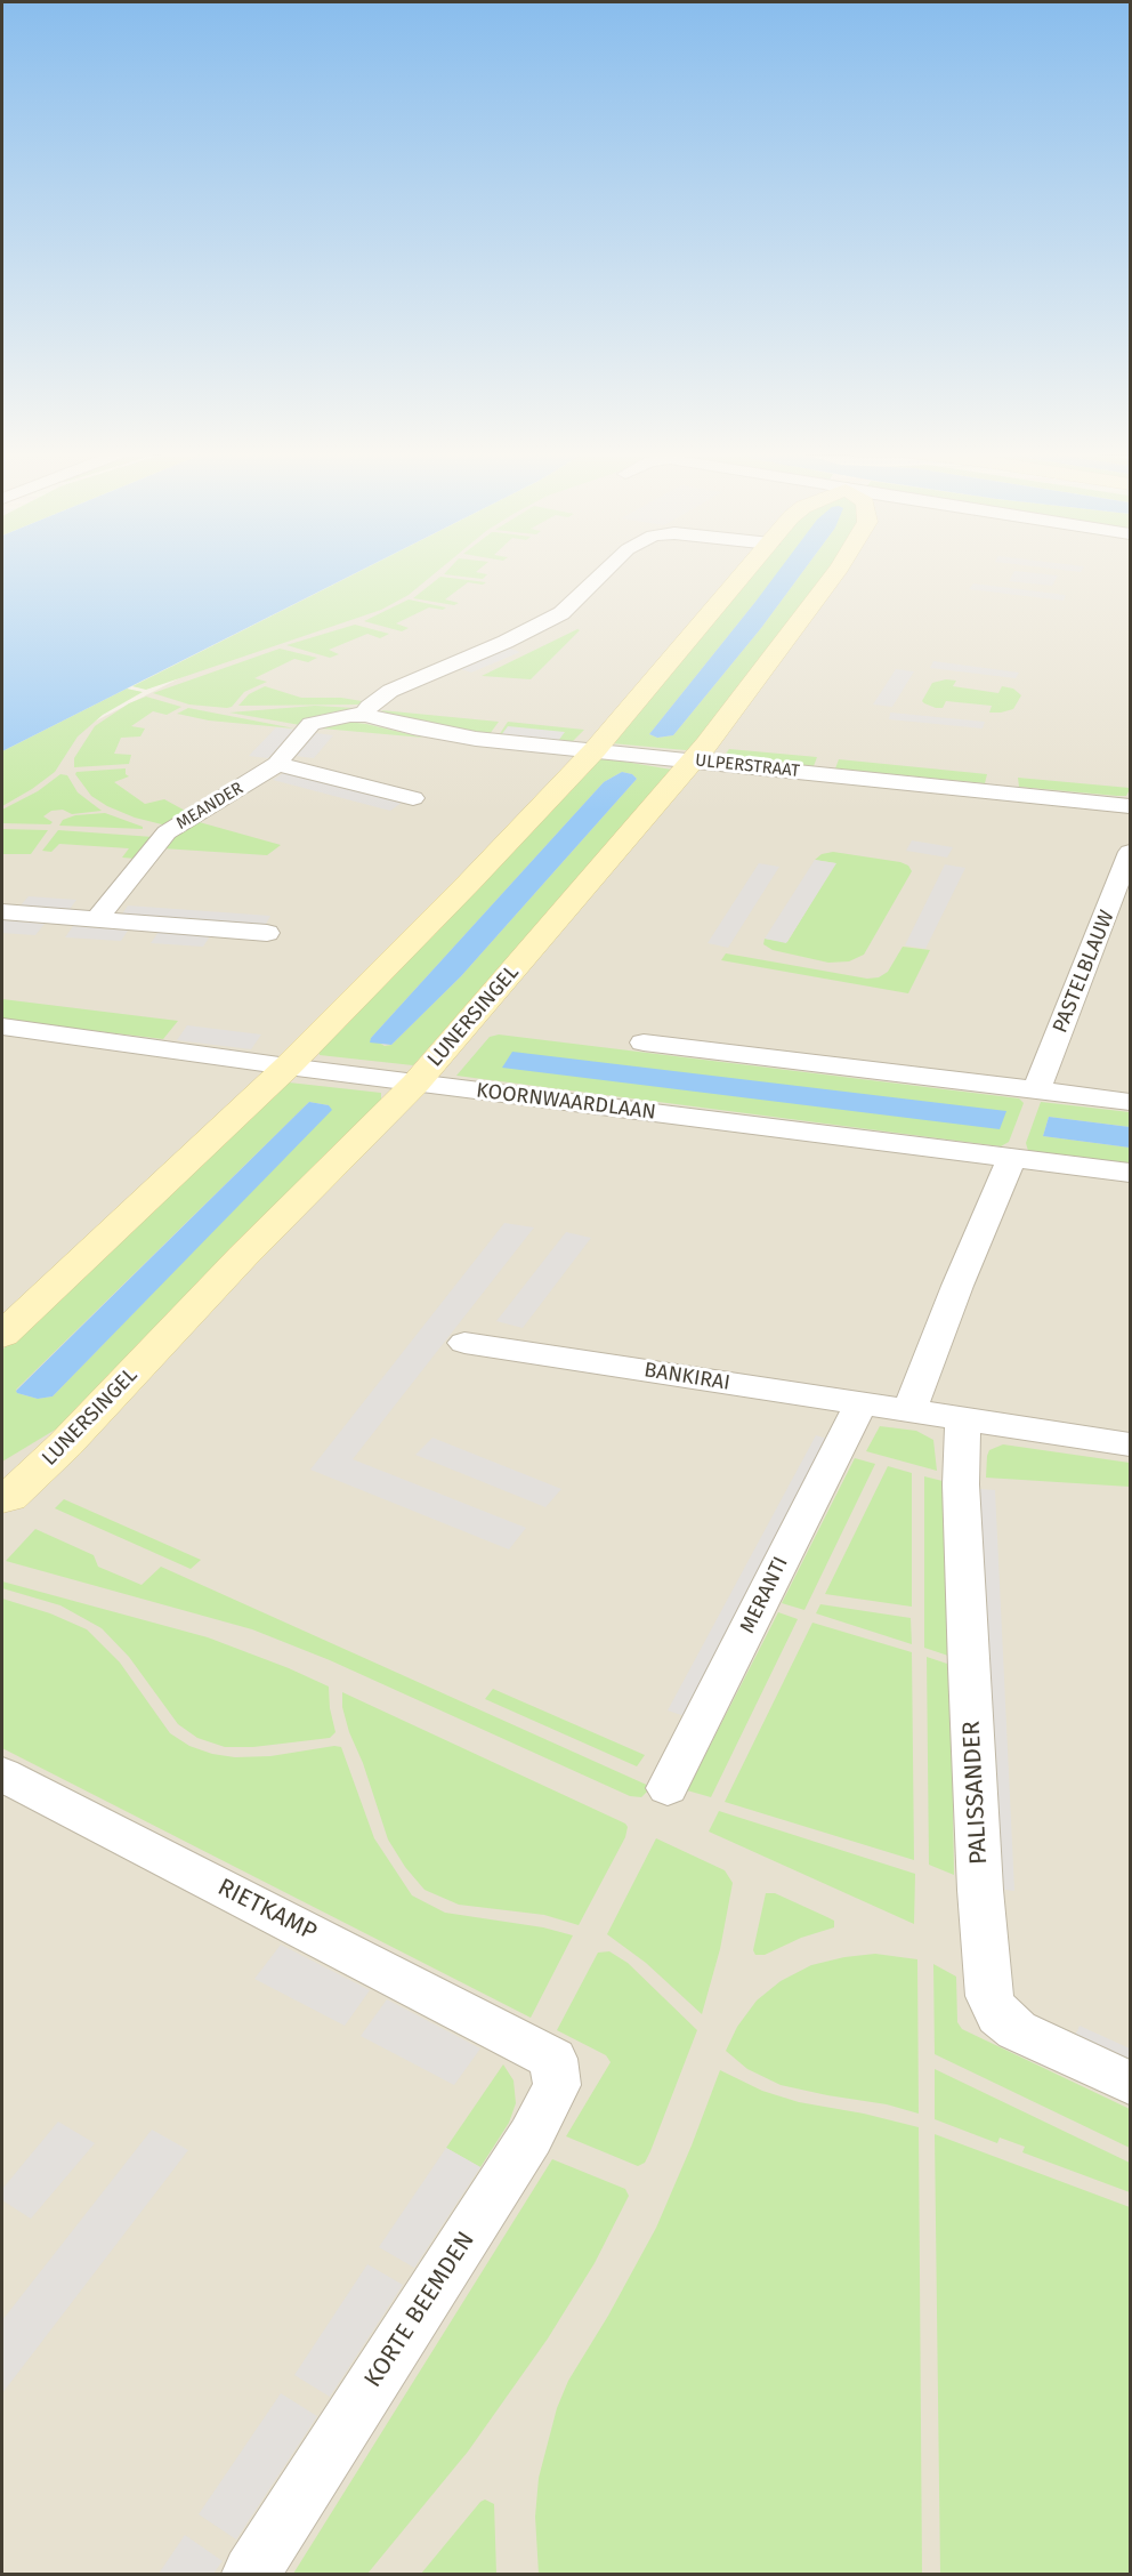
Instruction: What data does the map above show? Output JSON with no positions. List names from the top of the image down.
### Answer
{
  "streets": {
    "street": [
      "ULPERSTRAAT",
      "MEANDER",
      "PASTELBLAUW",
      "LUNERSINGEL",
      "KOORNWAARDLAAN",
      "BANKIRAI",
      "MERANTI",
      "PALISSANDER",
      "RIETKAMP",
      "KORTE BEEMDEN"
    ]
  },
  "crossings": [
    ["ULPERSTRAAT", "MEANDER"],
    ["ULPERSTRAAT", "LUNERSINGEL"],
    ["LUNERSINGEL", "KOORNWAARDLAAN"],
    ["BANKIRAI", "MERANTI"],
    ["BANKIRAI", "PALISSANDER"],
    ["RIETKAMP", "KORTE BEEMDEN"]
  ]
}
